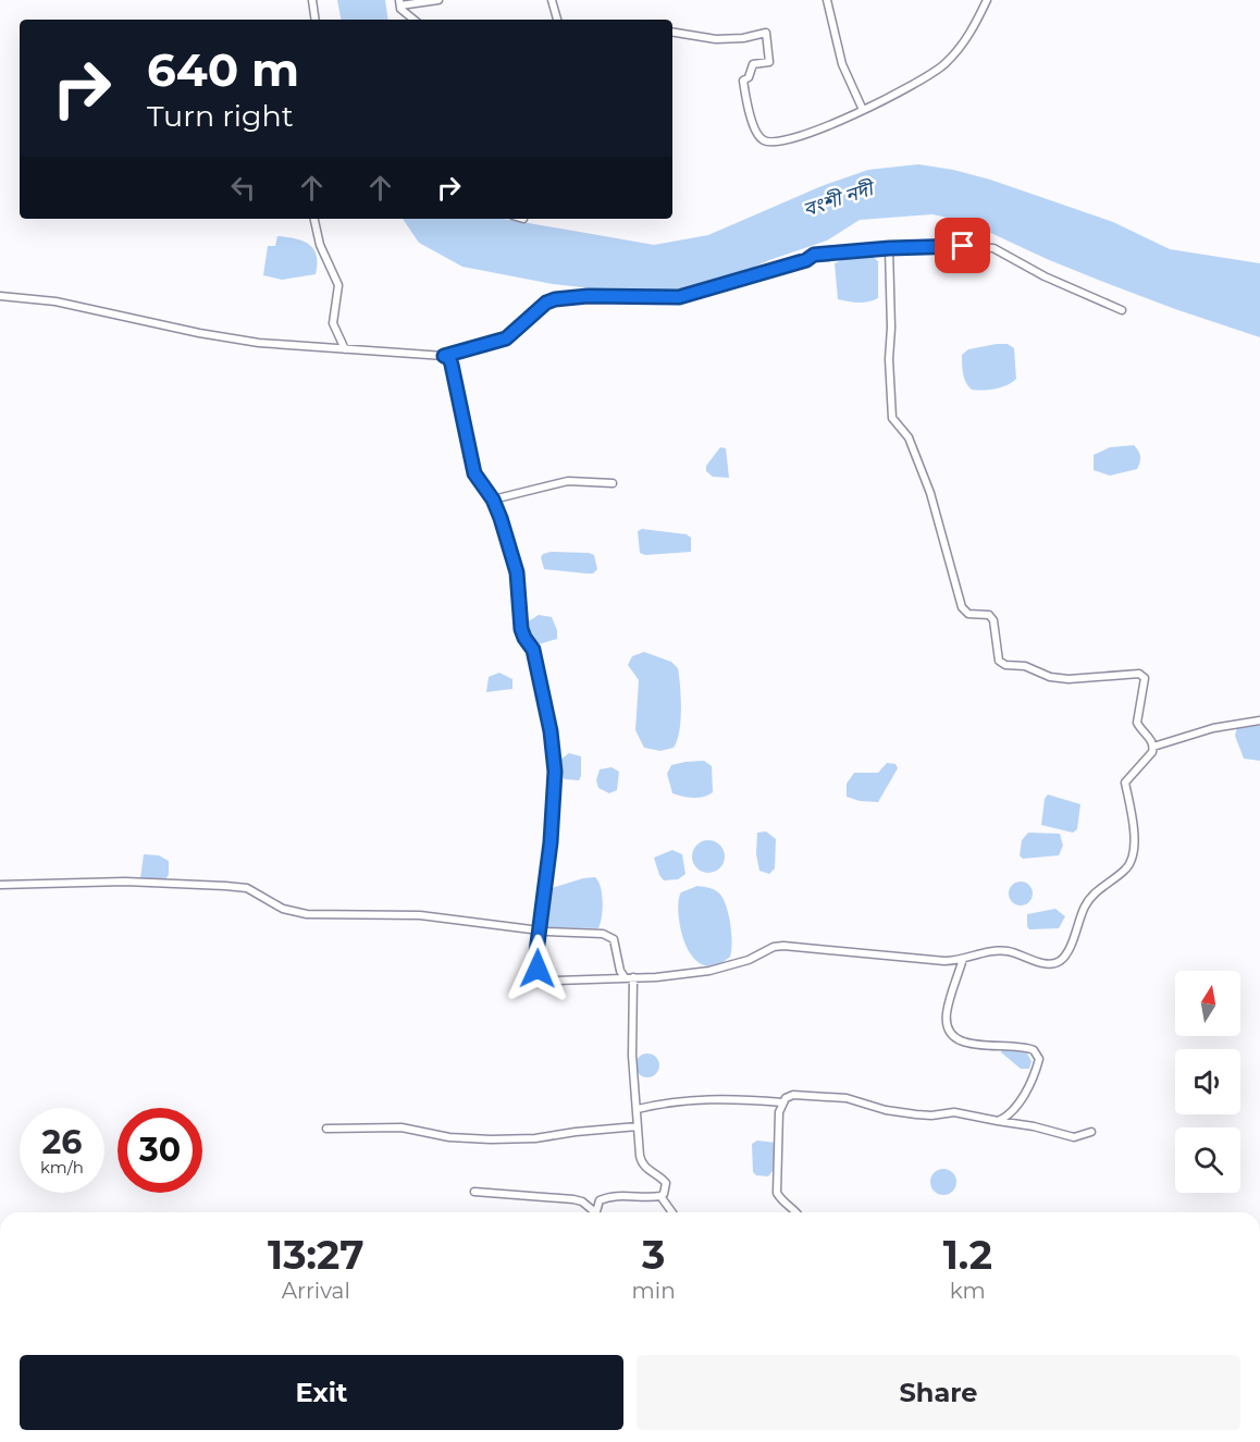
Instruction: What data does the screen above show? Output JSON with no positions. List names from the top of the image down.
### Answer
{
  "water": ["বংশী নদী"],
  "north": "top",
  "page": {
    "turn": ["640 m", "Turn right"],
    "speed": "26 km/h",
    "limit": "30",
    "eta": [
      "13:27",
      "Arrival",
      "3",
      "min",
      "1.2",
      "km"
    ],
    "buttons": ["Exit", "Share"]
  }
}
